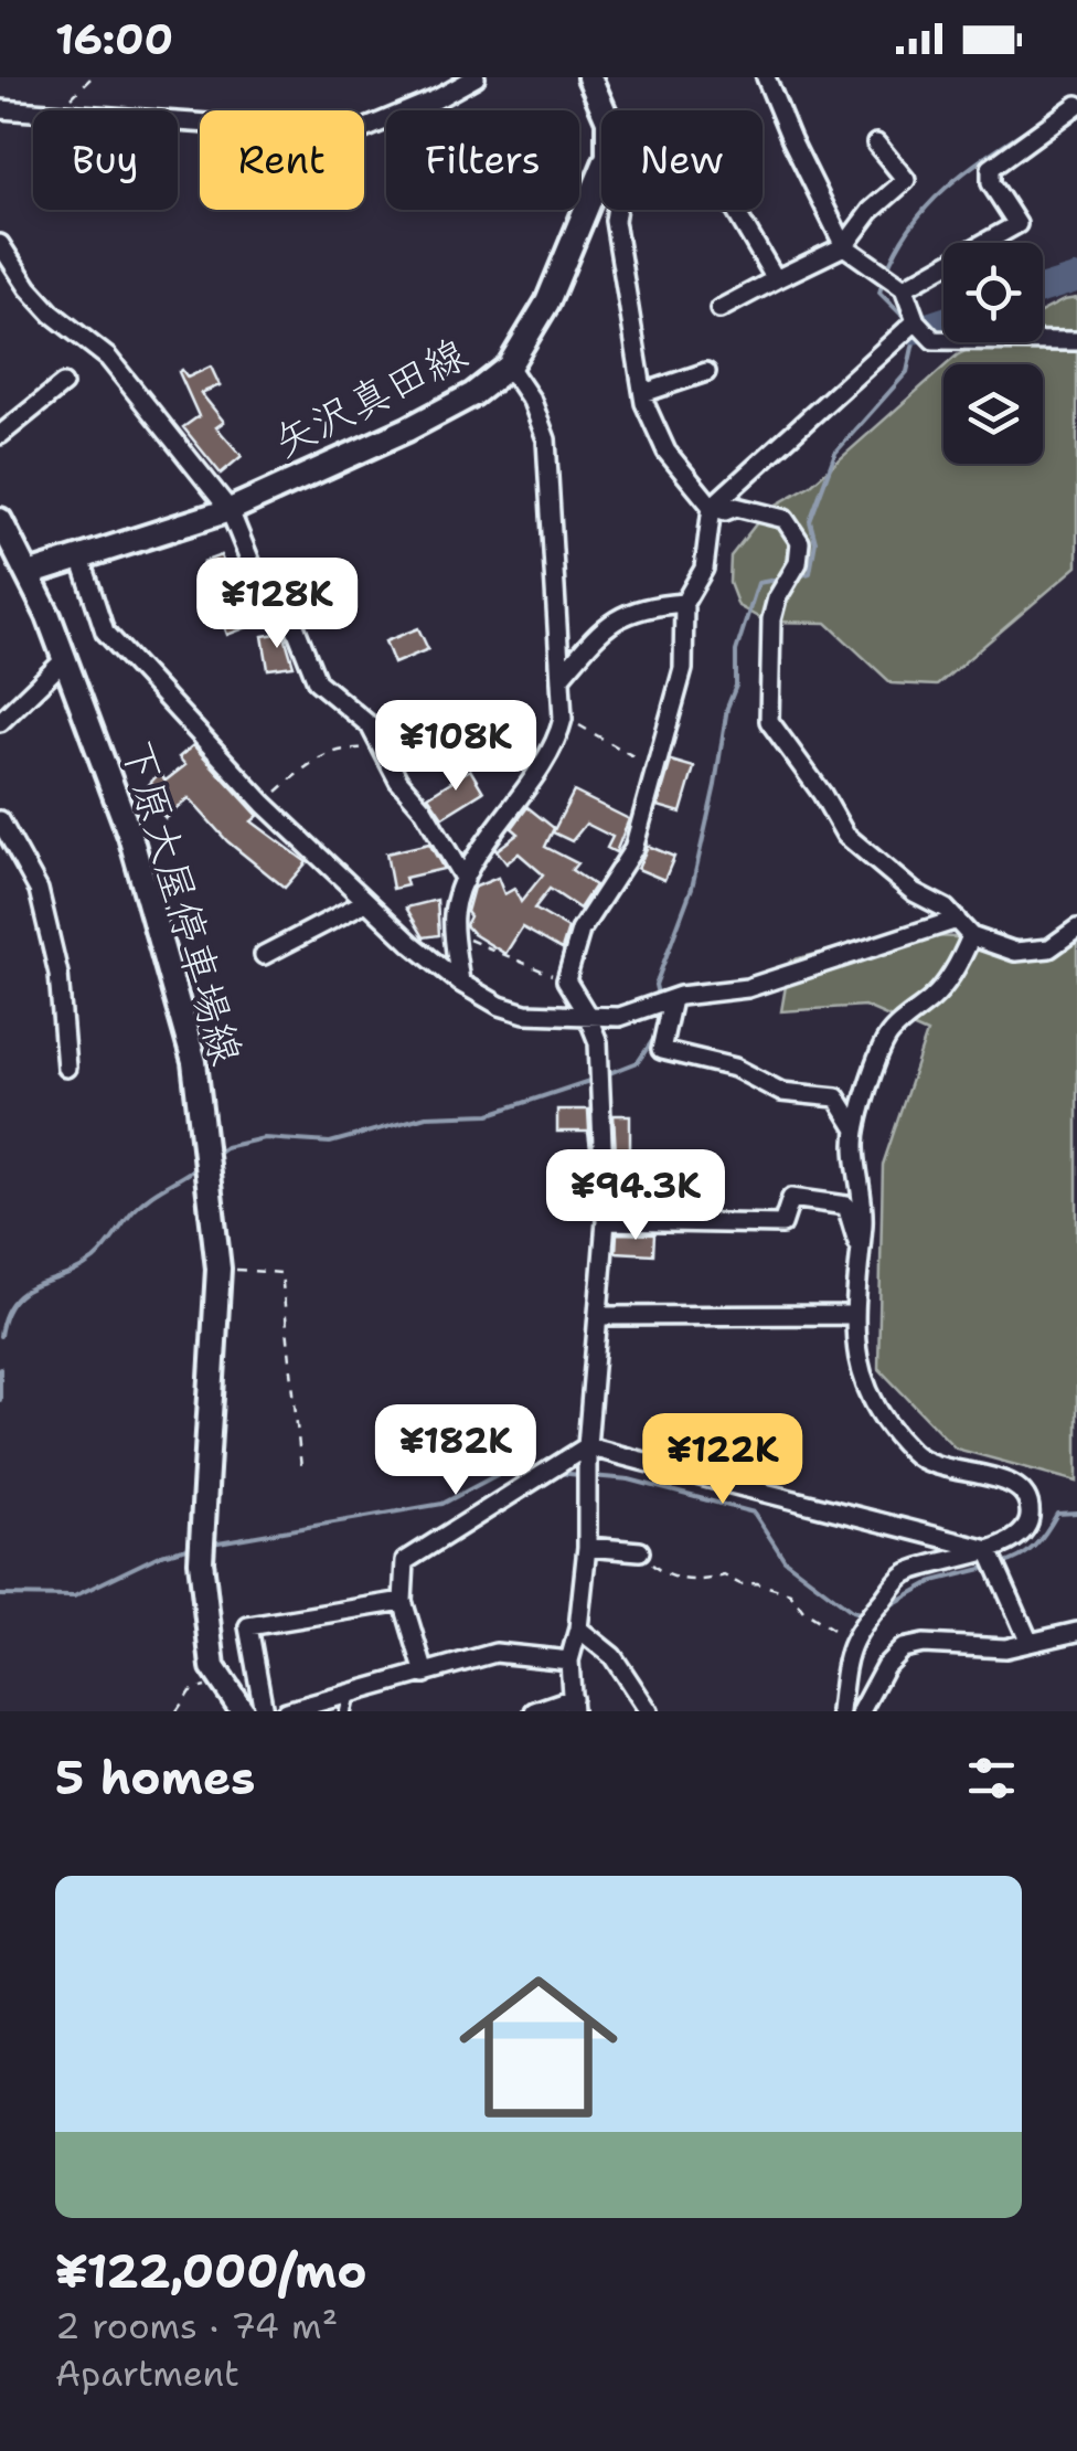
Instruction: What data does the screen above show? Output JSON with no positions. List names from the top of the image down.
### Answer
{
  "streets": {
    "main road": ["矢沢真田線", "下原大屋停車場線"]
  },
  "crossings": [
    ["矢沢真田線", "下原大屋停車場線"]
  ],
  "page": {
    "status": "16:00",
    "chip": [
      "Buy",
      "Rent",
      "Filters",
      "New"
    ],
    "price": [
      "¥128K",
      "¥108K",
      "¥94.3K",
      "¥182K",
      "¥122K"
    ],
    "heading": "5 homes",
    "list": [
      {
        "name": "¥122,000/mo",
        "note": "2 rooms · 74 m² · Apartment"
      }
    ]
  }
}
